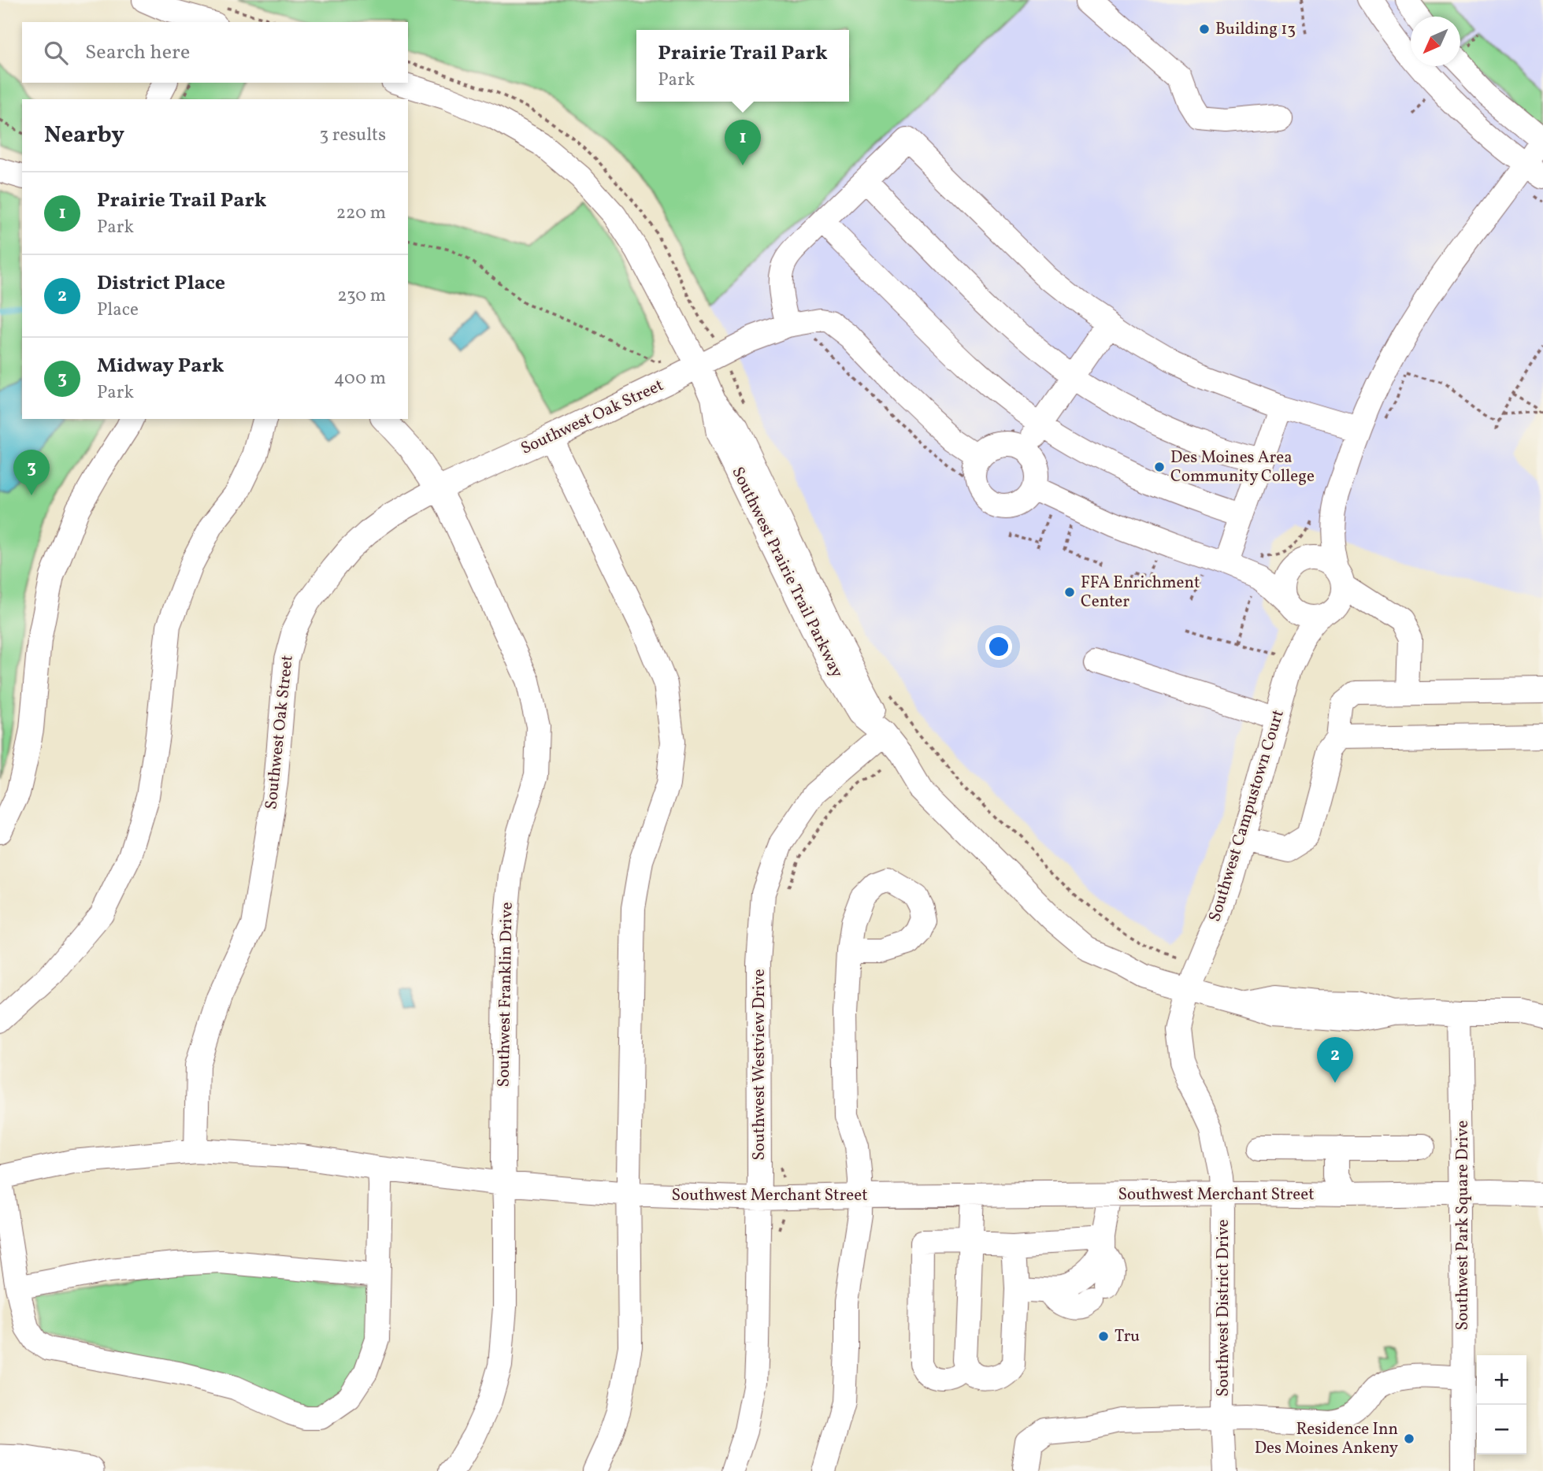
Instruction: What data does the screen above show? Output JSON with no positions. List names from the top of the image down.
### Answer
{
  "streets": {
    "street": [
      "Southwest Oak Street",
      "Southwest Prairie Trail Parkway",
      "Southwest Campustown Court",
      "Southwest Franklin Drive",
      "Southwest Westview Drive",
      "Southwest Merchant Street",
      "Southwest Park Square Drive",
      "Southwest District Drive"
    ]
  },
  "crossings": [
    ["Southwest Oak Street", "Southwest Prairie Trail Parkway"],
    ["Southwest Oak Street", "Southwest Franklin Drive"],
    ["Southwest Oak Street", "Southwest Merchant Street"],
    ["Southwest Prairie Trail Parkway", "Southwest Campustown Court"],
    ["Southwest Prairie Trail Parkway", "Southwest Westview Drive"],
    ["Southwest Prairie Trail Parkway", "Southwest Park Square Drive"],
    ["Southwest Prairie Trail Parkway", "Southwest District Drive"],
    ["Southwest Campustown Court", "Southwest District Drive"],
    ["Southwest Franklin Drive", "Southwest Merchant Street"],
    ["Southwest Westview Drive", "Southwest Merchant Street"],
    ["Southwest Merchant Street", "Southwest Park Square Drive"],
    ["Southwest Merchant Street", "Southwest District Drive"]
  ],
  "places": [
    "Building 13",
    "Des Moines Area Community College",
    "FFA Enrichment Center",
    "Tru",
    "Residence Inn Des Moines Ankeny"
  ],
  "north": "bottom left",
  "page": {
    "search": "Search here",
    "popup": ["Prairie Trail Park", "Park"],
    "heading": ["Nearby", "3 results"],
    "pins": ["1", "3", "2"],
    "list": [
      {
        "mark": "1",
        "name": "Prairie Trail Park",
        "note": "Park",
        "value": "220 m"
      },
      {
        "mark": "2",
        "name": "District Place",
        "note": "Place",
        "value": "230 m"
      },
      {
        "mark": "3",
        "name": "Midway Park",
        "note": "Park",
        "value": "400 m"
      }
    ],
    "map_buttons": ["+", "−"]
  }
}
